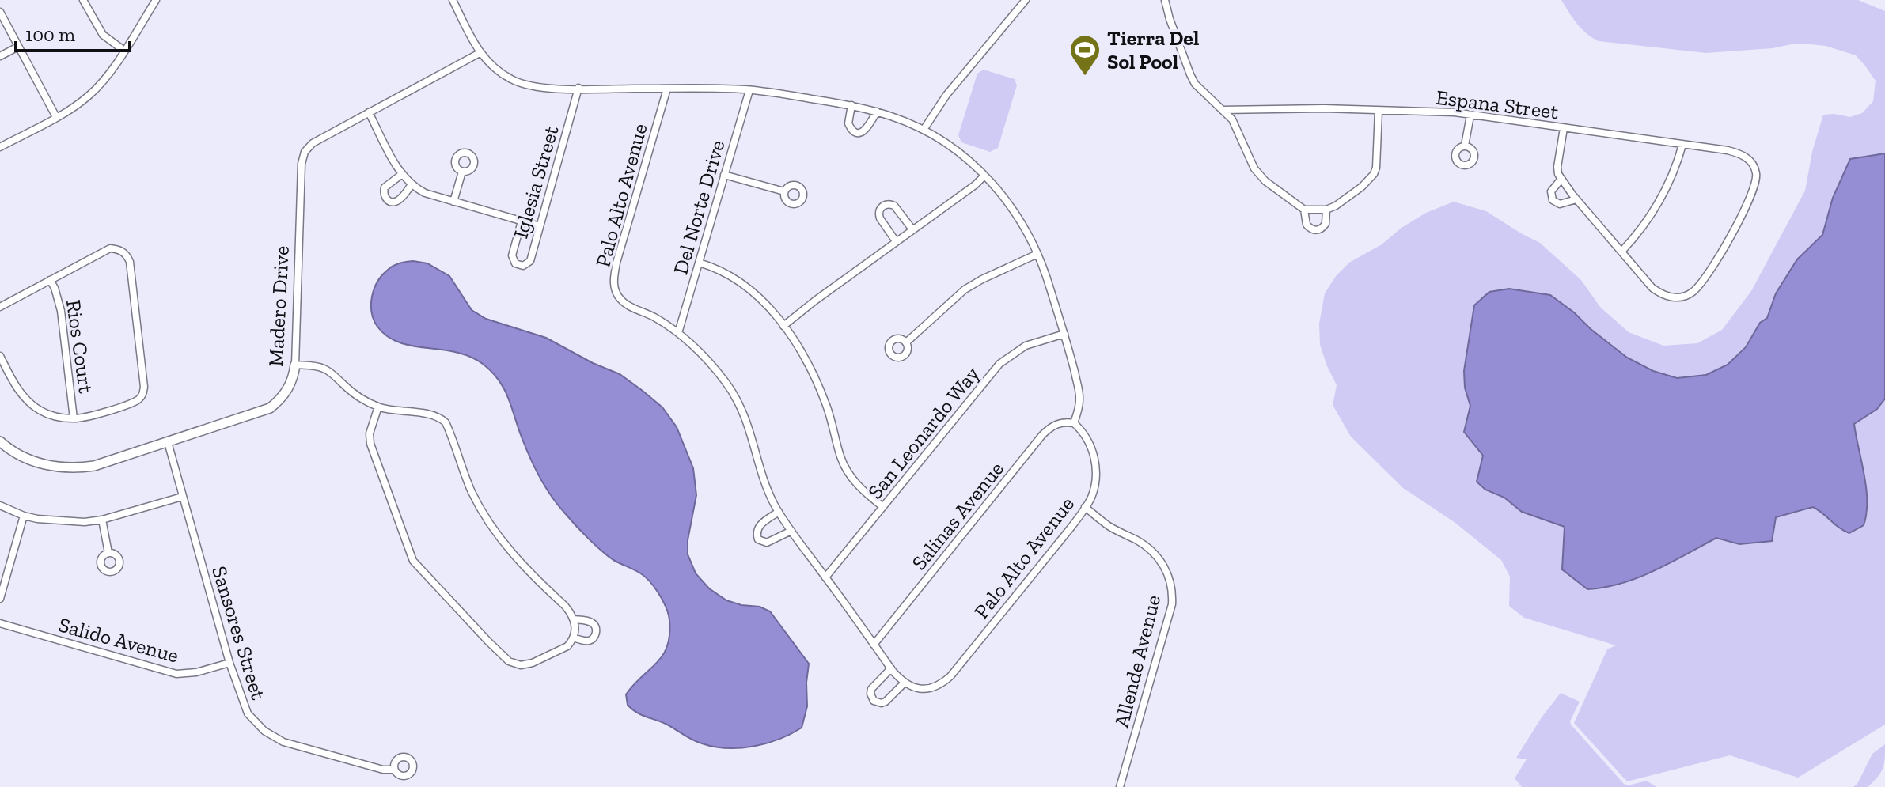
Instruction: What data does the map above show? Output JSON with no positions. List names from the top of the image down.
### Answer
{
  "streets": {
    "street": [
      "Espana Street",
      "Iglesia Street",
      "Palo Alto Avenue",
      "Del Norte Drive",
      "Madero Drive",
      "Rios Court",
      "San Leonardo Way",
      "Salinas Avenue",
      "Sansores Street",
      "Salido Avenue",
      "Allende Avenue"
    ]
  },
  "crossings": [
    ["Palo Alto Avenue", "Del Norte Drive"],
    ["Palo Alto Avenue", "San Leonardo Way"],
    ["Palo Alto Avenue", "Salinas Avenue"],
    ["Palo Alto Avenue", "Allende Avenue"],
    ["Madero Drive", "Sansores Street"],
    ["Sansores Street", "Salido Avenue"]
  ],
  "places": {
    "sports": ["Tierra Del Sol Pool"]
  },
  "scale_bar": "100 m"
}
